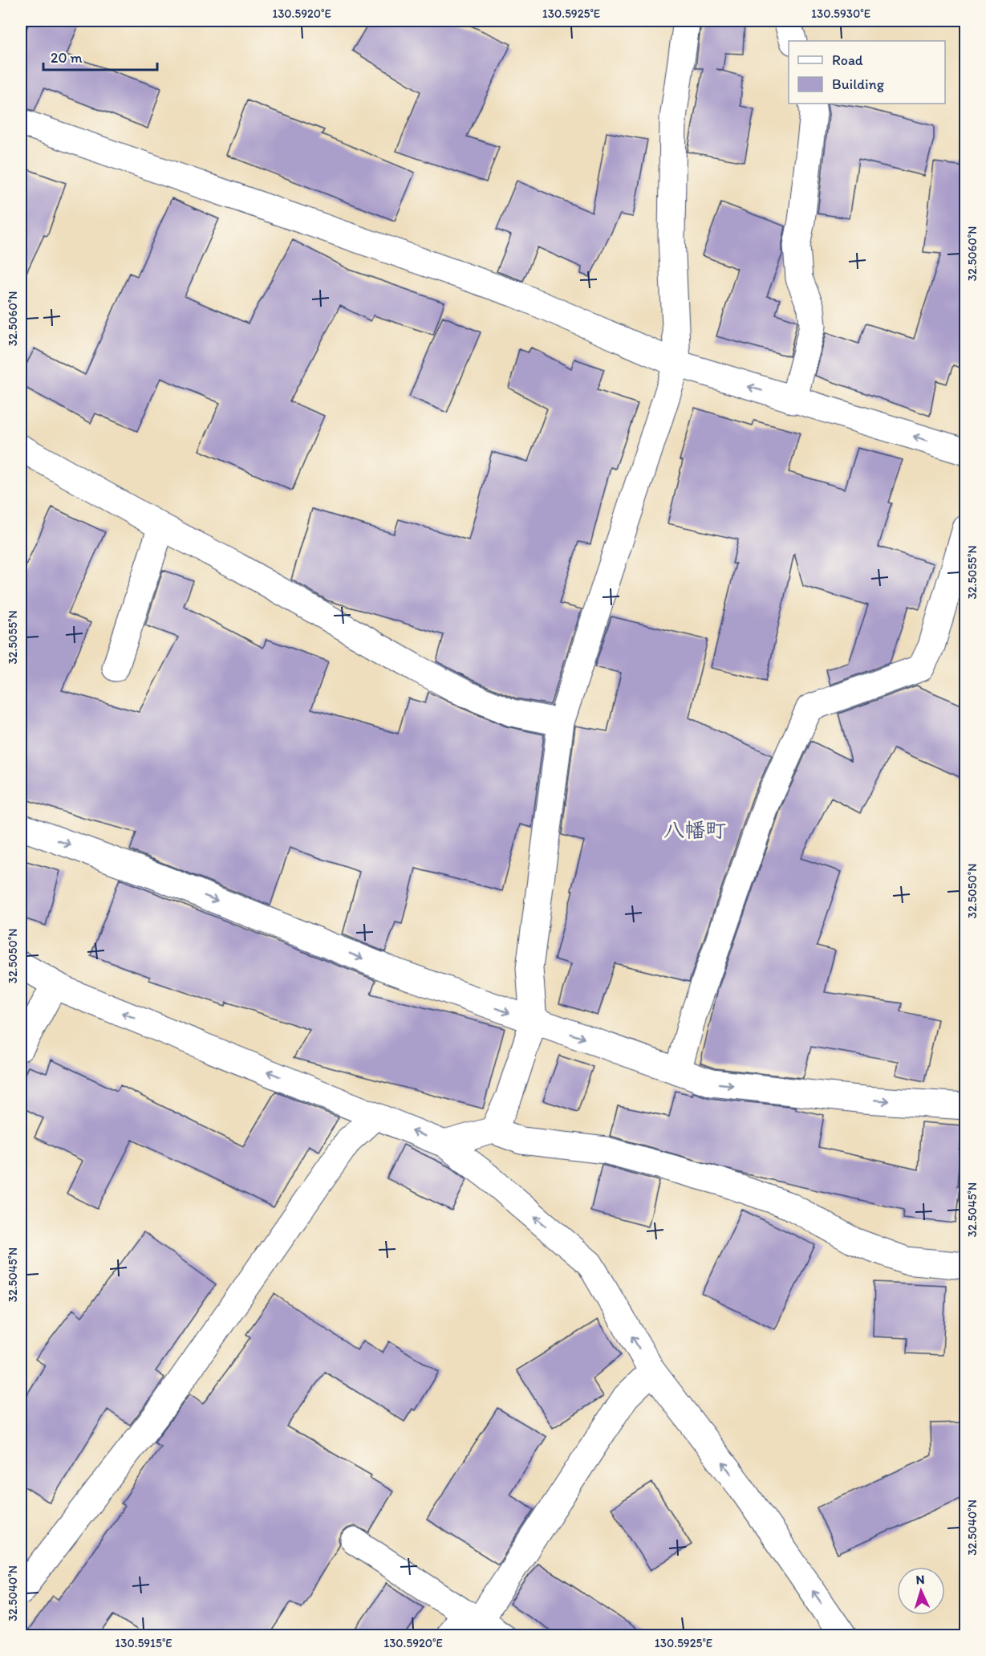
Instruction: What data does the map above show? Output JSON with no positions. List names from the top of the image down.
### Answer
{
  "districts": ["八幡町"],
  "legend": ["Road", "Building"],
  "scale_bar": "20 m",
  "north": "top",
  "coordinates": [
    "130.5920°E",
    "130.5925°E",
    "130.5930°E",
    "32.5060°N",
    "32.5055°N",
    "32.5050°N",
    "32.5045°N",
    "32.5040°N",
    "130.5915°E"
  ]
}
